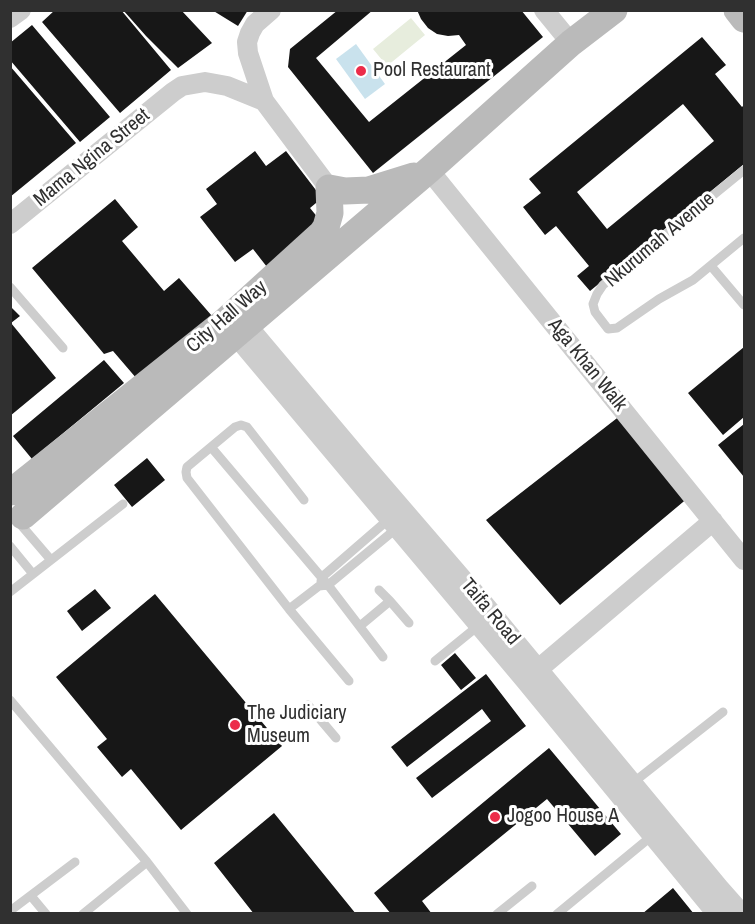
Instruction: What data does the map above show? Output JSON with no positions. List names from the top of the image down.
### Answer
{
  "streets": {
    "street": [
      "Mama Ngina Street",
      "City Hall Way",
      "Aga Khan Walk",
      "Taifa Road"
    ],
    "lane": ["Nkurumah Avenue"]
  },
  "crossings": [
    ["City Hall Way", "Aga Khan Walk"],
    ["City Hall Way", "Taifa Road"]
  ],
  "places": ["Pool Restaurant", "The Judiciary Museum", "Jogoo House A"]
}
